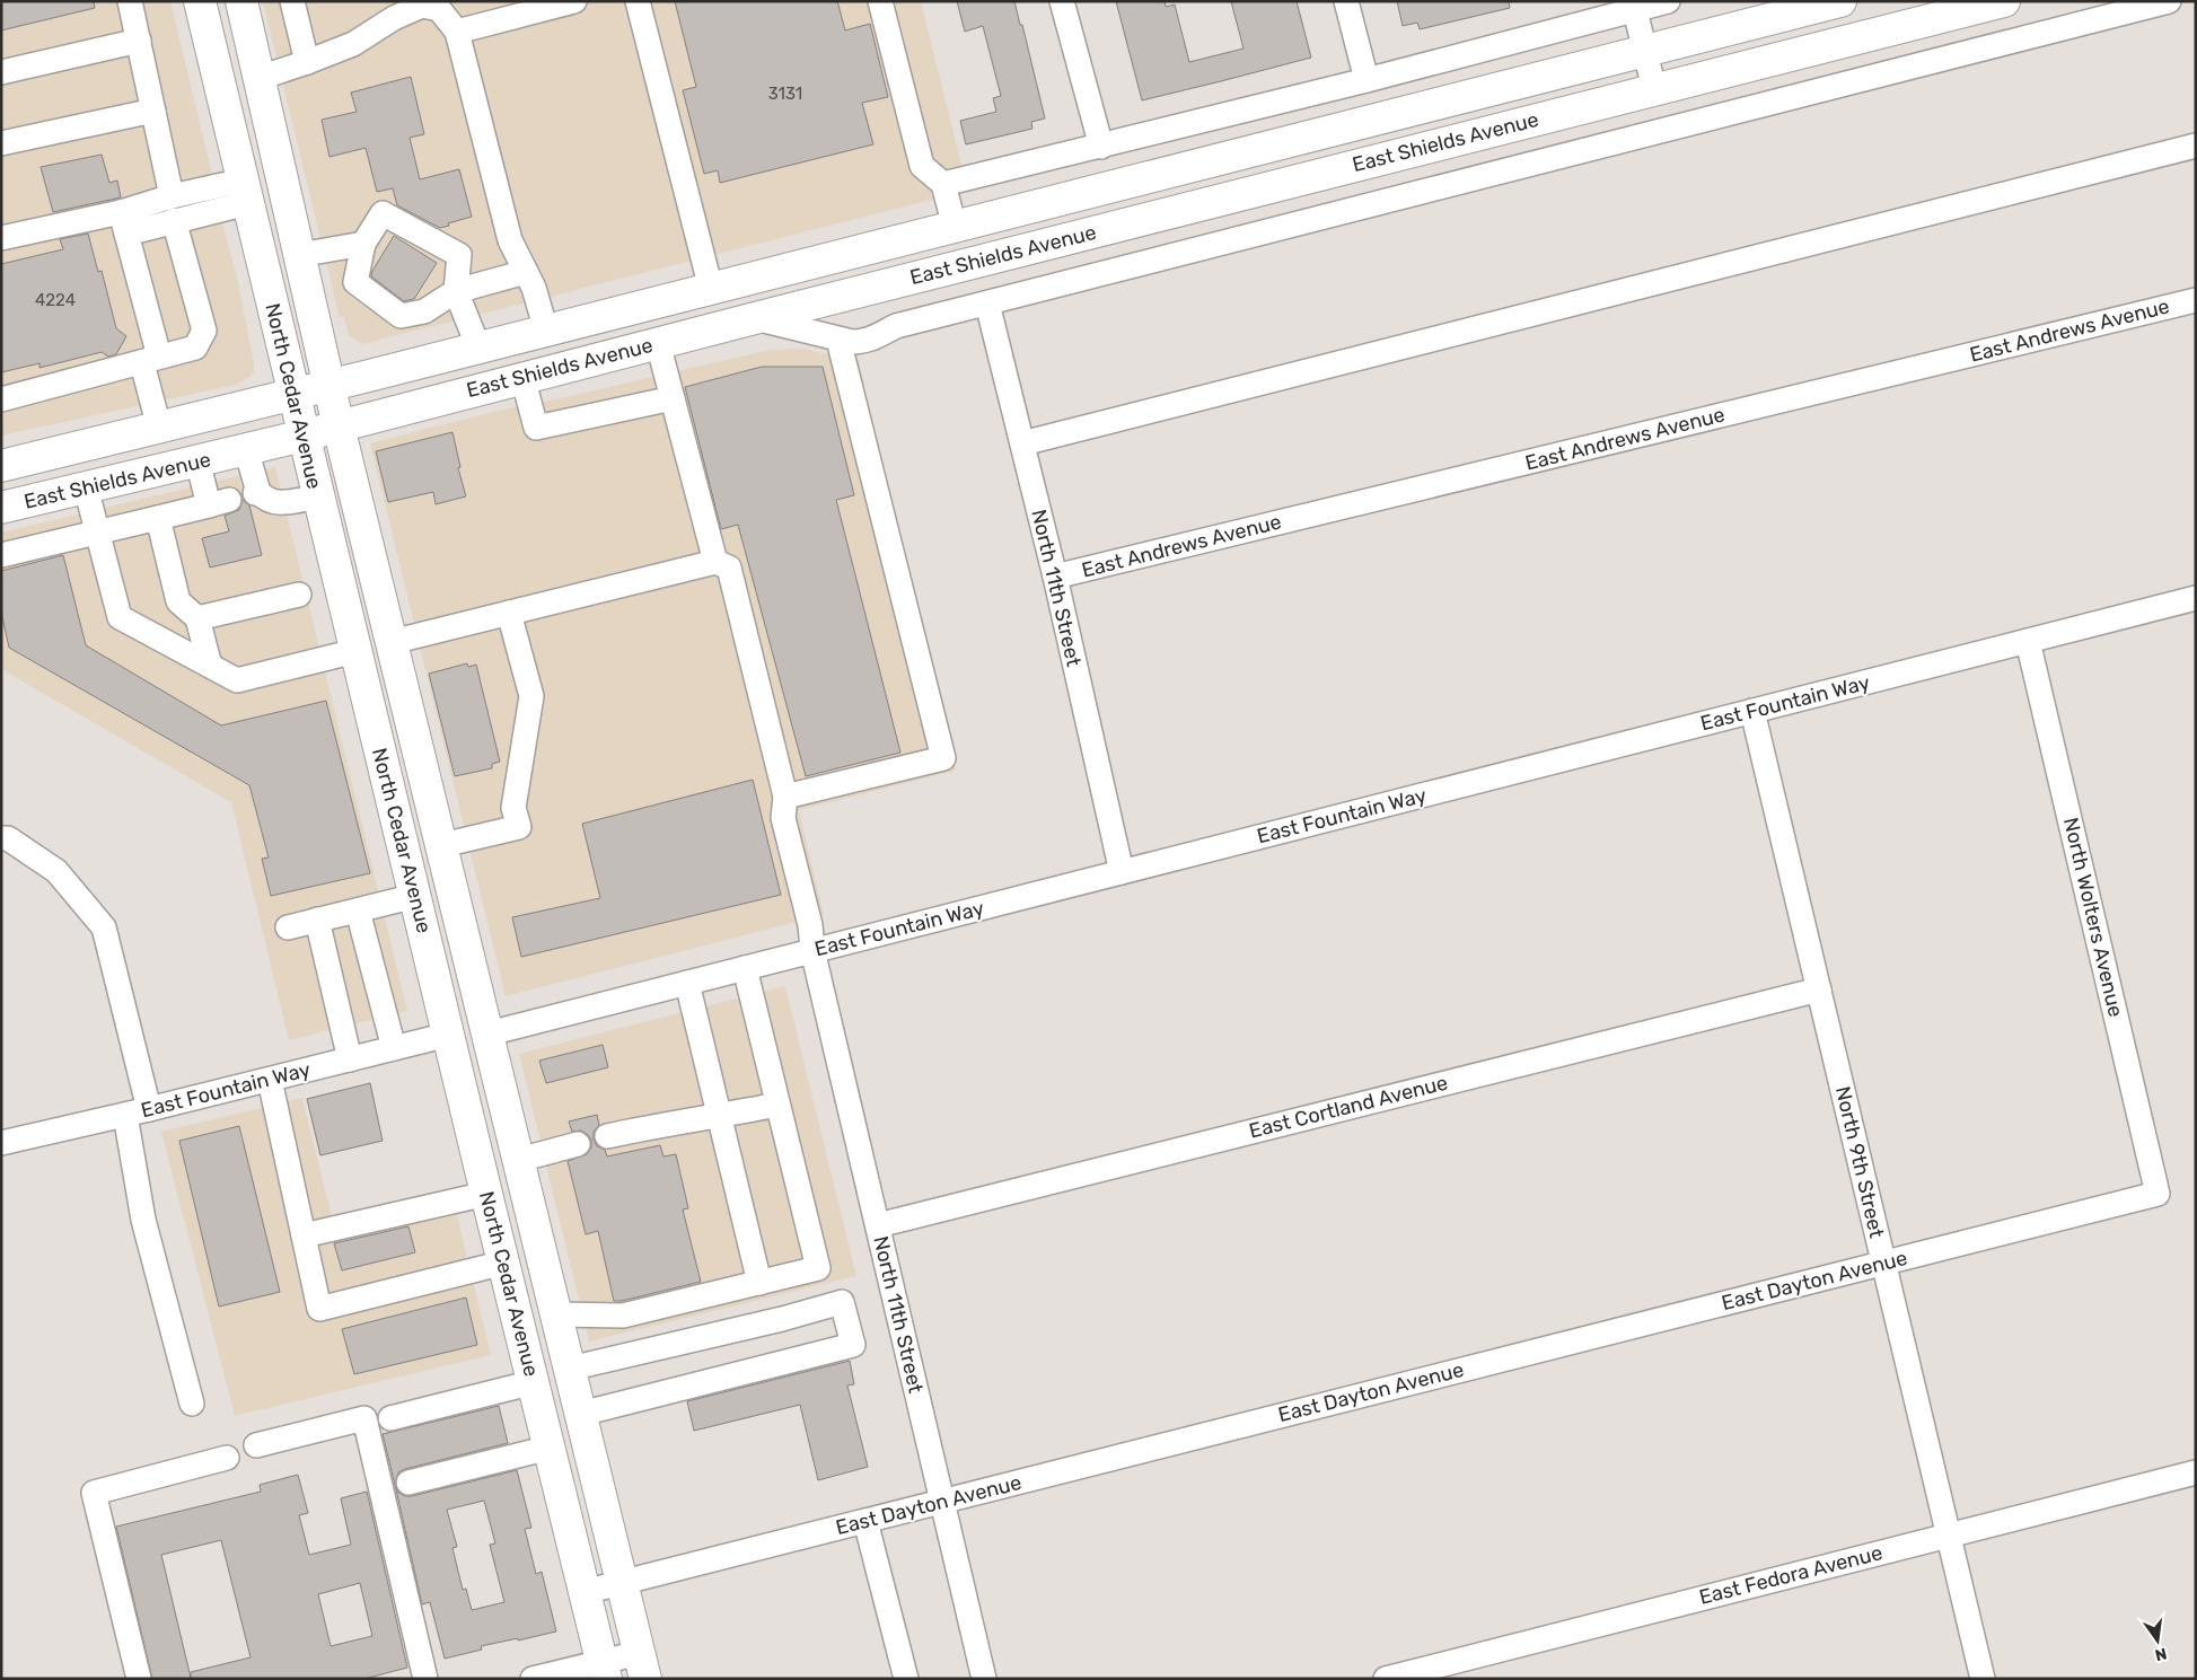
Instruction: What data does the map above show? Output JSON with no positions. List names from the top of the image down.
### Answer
{
  "streets": {
    "main road": ["East Shields Avenue", "North Cedar Avenue"],
    "street": [
      "East Andrews Avenue",
      "North 11th Street",
      "East Fountain Way",
      "North Wolters Avenue",
      "East Cortland Avenue",
      "North 9th Street",
      "East Dayton Avenue",
      "East Fedora Avenue"
    ]
  },
  "crossings": [
    ["East Shields Avenue", "North Cedar Avenue"],
    ["East Andrews Avenue", "North 11th Street"],
    ["North Cedar Avenue", "East Fountain Way"],
    ["North Cedar Avenue", "East Dayton Avenue"],
    ["North 11th Street", "East Fountain Way"],
    ["North 11th Street", "East Cortland Avenue"],
    ["North 11th Street", "East Dayton Avenue"],
    ["East Fountain Way", "North Wolters Avenue"],
    ["East Fountain Way", "North 9th Street"],
    ["North Wolters Avenue", "East Dayton Avenue"],
    ["East Cortland Avenue", "North 9th Street"],
    ["North 9th Street", "East Dayton Avenue"],
    ["North 9th Street", "East Fedora Avenue"]
  ],
  "house_numbers": ["3131", "4224"],
  "north": "bottom"
}
